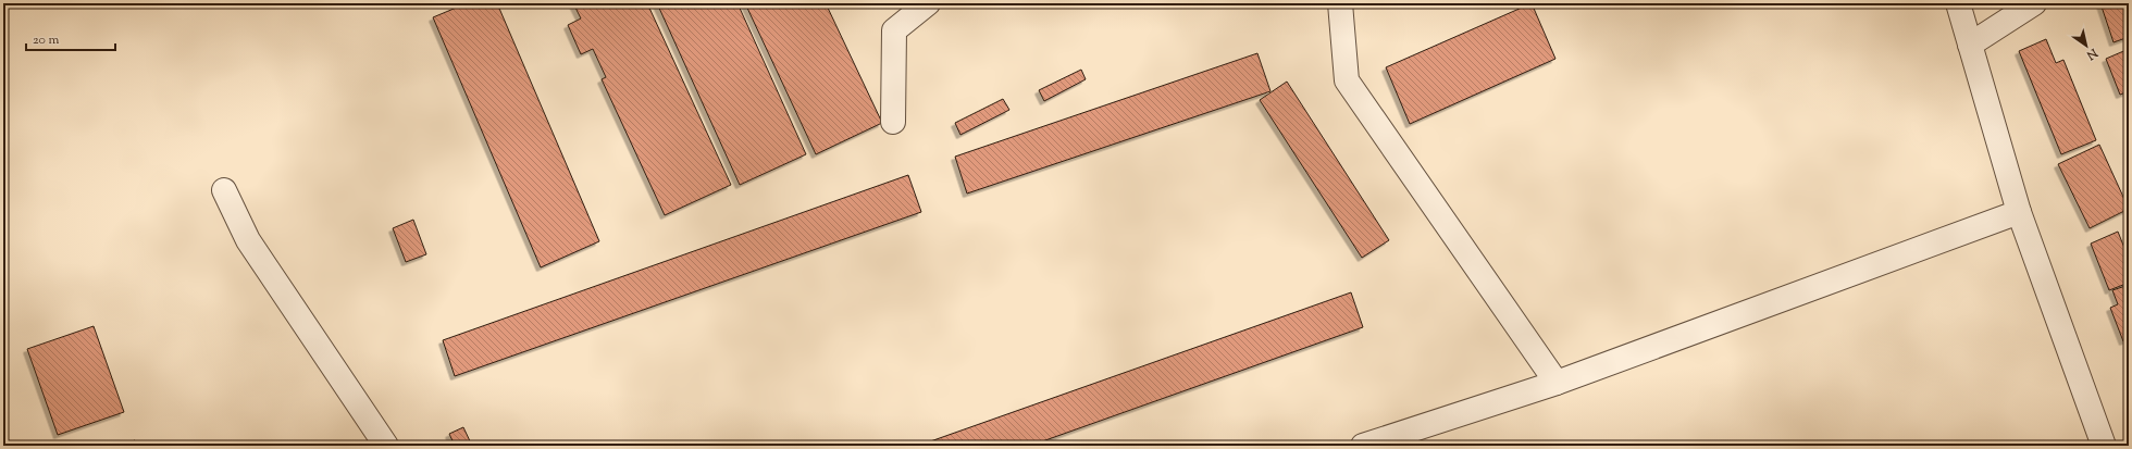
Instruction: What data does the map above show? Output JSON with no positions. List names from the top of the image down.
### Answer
{
  "scale_bar": "20 m",
  "north": "bottom right"
}
